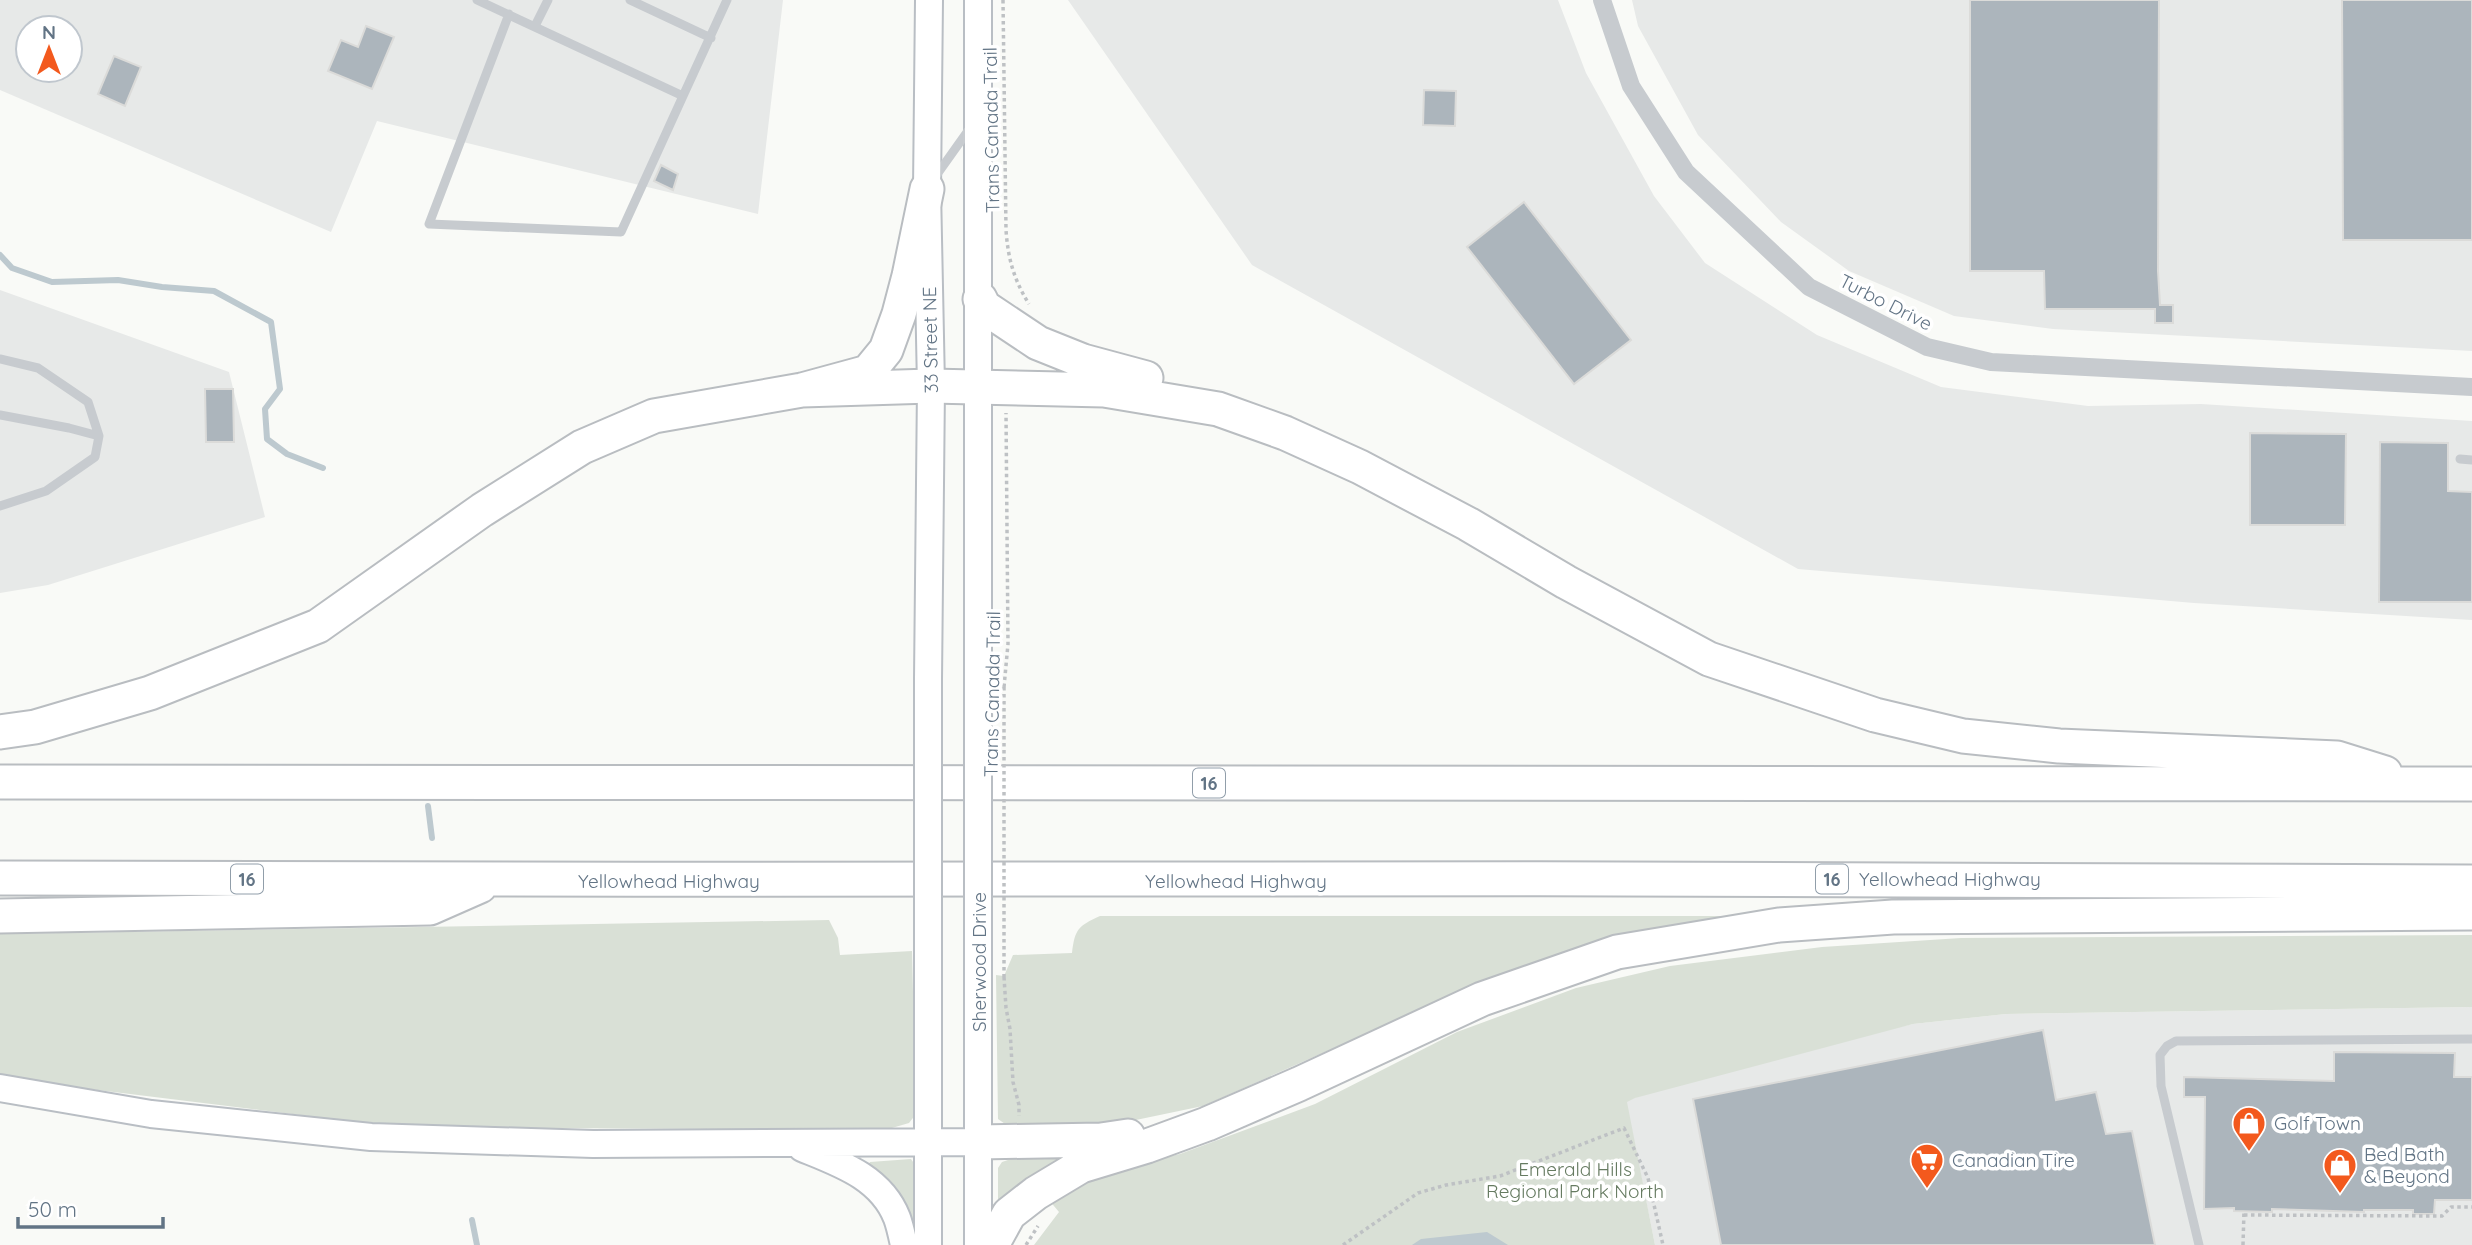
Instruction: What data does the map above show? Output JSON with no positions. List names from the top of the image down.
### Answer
{
  "streets": {
    "highway": ["16", "Yellowhead Highway"],
    "main road": ["33 Street NE", "Sherwood Drive"],
    "street": ["Turbo Drive"],
    "path": ["Trans Canada Trail"]
  },
  "parks": ["Emerald Hills Regional Park North"],
  "places": {
    "shop": ["Golf Town", "Bed Bath & Beyond"],
    "supermarket": ["Canadian Tire"]
  },
  "scale_bar": "50 m",
  "north": "top"
}
